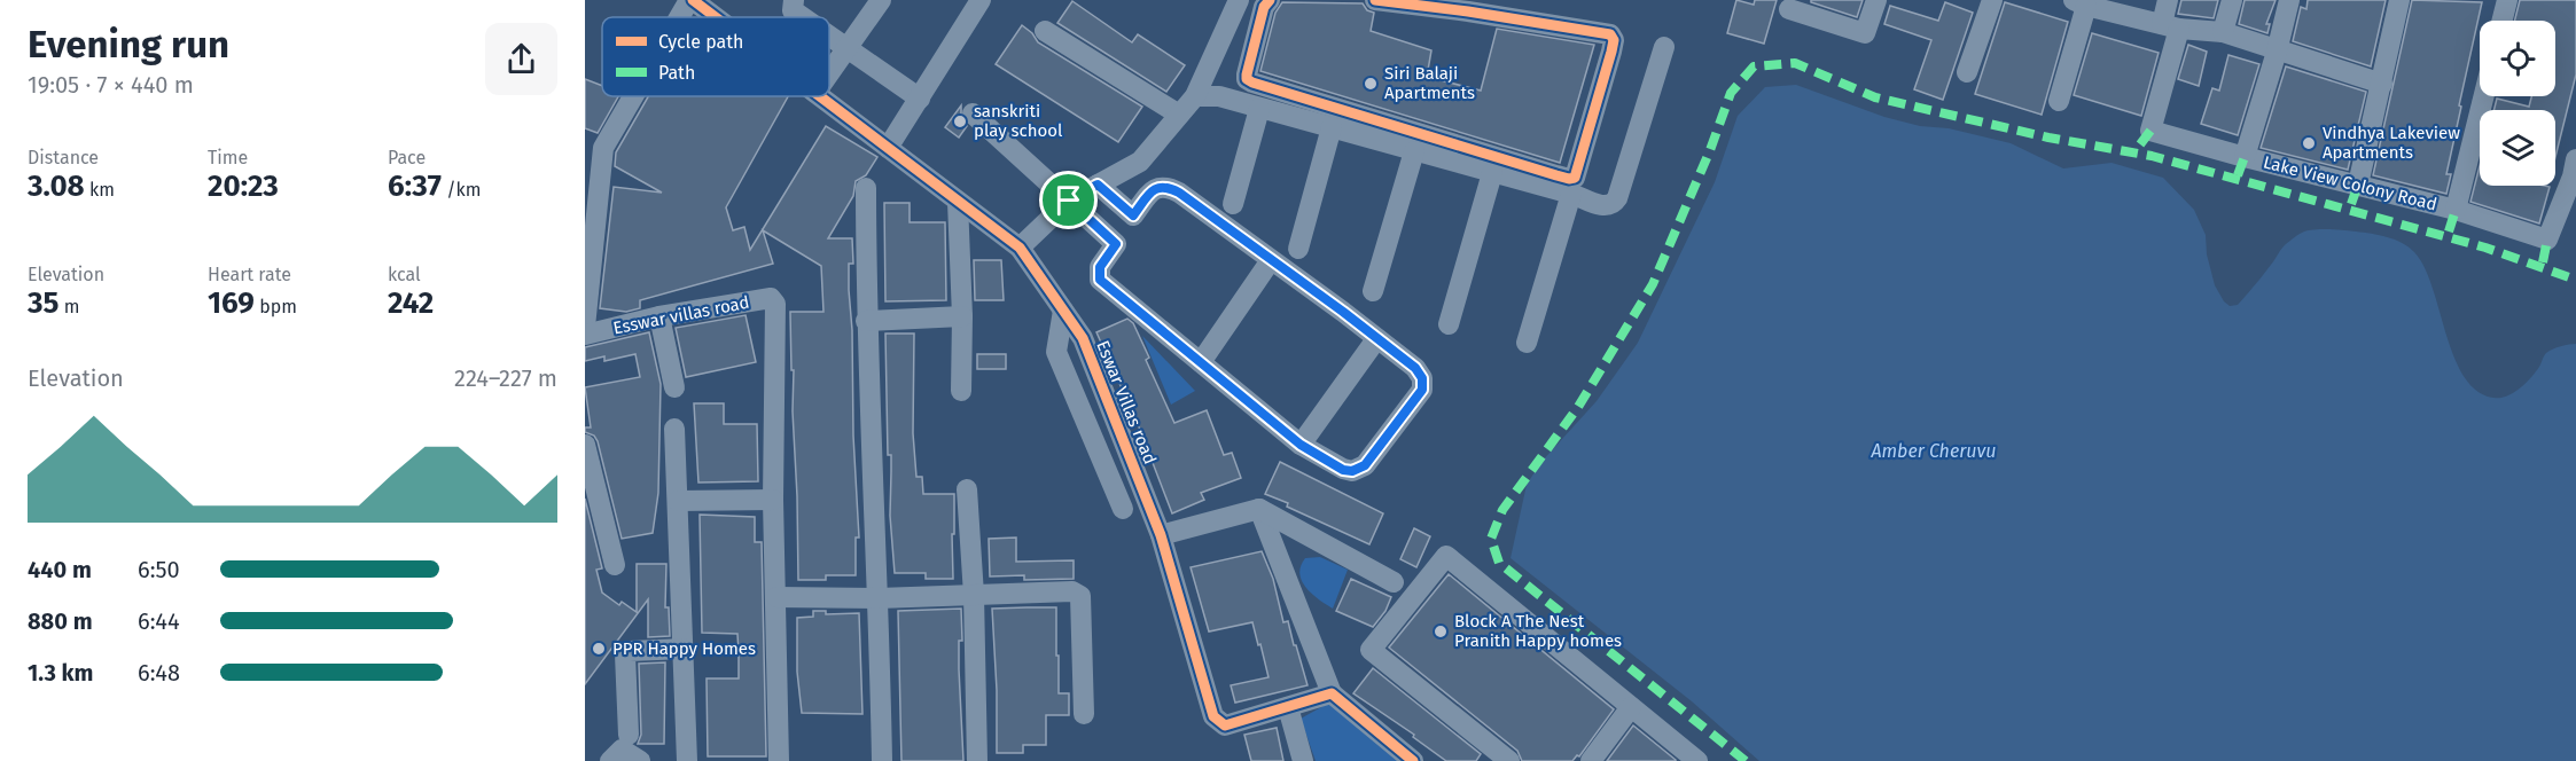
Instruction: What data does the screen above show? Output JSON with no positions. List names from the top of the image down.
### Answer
{
  "streets": {
    "street": ["Lake View Colony Road", "Esswar villas road", "Eswar Villas road"]
  },
  "water": ["Amber Cheruvu"],
  "places": [
    "Siri Balaji Apartments",
    "sanskriti play school",
    "Vindhya Lakeview Apartments",
    "Block A The Nest Pranith Happy homes",
    "PPR Happy Homes"
  ],
  "legend": ["Cycle path", "Path"],
  "page": {
    "heading": ["Evening run", "19:05 · 7 × 440 m"],
    "stats": [
      ["Distance", "3.08 km"],
      ["Time", "20:23"],
      ["Pace", "6:37 /km"],
      ["Elevation", "35 m"],
      ["Heart rate", "169 bpm"],
      ["kcal", "242"]
    ],
    "chart": ["Elevation", "224–227 m"],
    "list": [
      {
        "name": "440 m",
        "note": "6:50"
      },
      {
        "name": "880 m",
        "note": "6:44"
      },
      {
        "name": "1.3 km",
        "note": "6:48"
      }
    ]
  }
}
